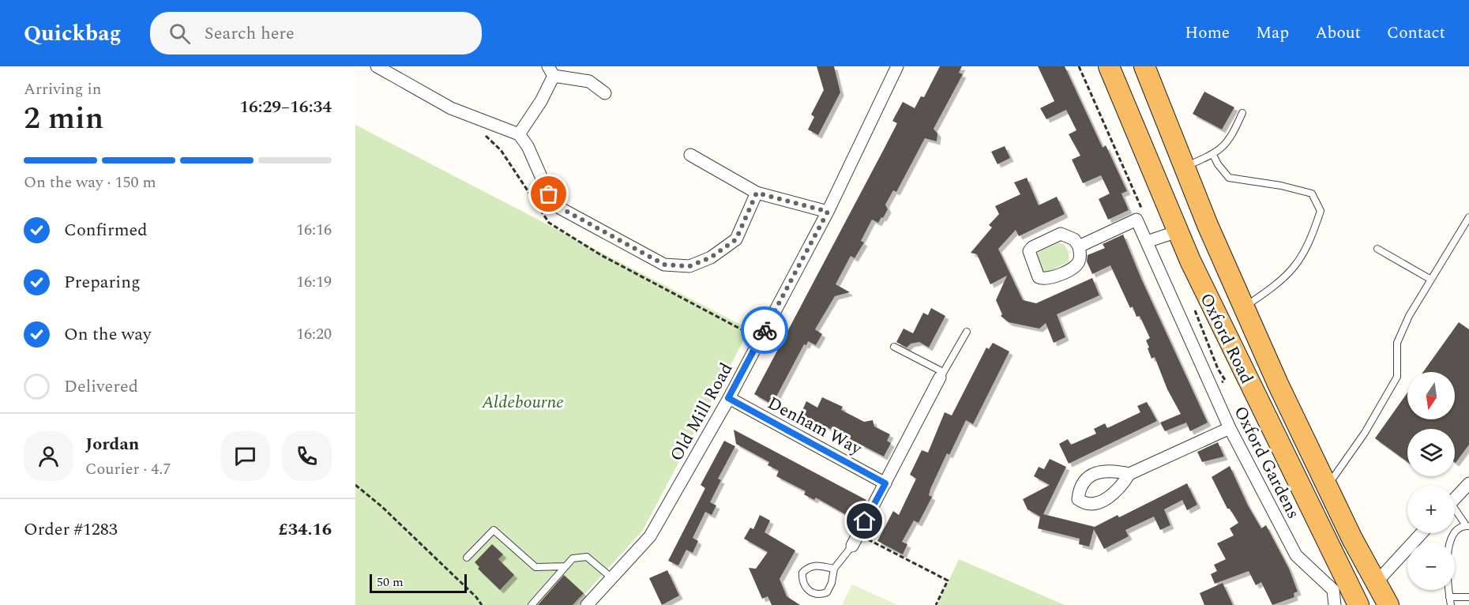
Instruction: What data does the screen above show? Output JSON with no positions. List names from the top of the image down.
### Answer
{
  "streets": {
    "highway": ["Oxford Road"],
    "street": ["Old Mill Road", "Denham Way", "Oxford Gardens"]
  },
  "crossings": [
    ["Oxford Road", "Oxford Gardens"],
    ["Old Mill Road", "Denham Way"]
  ],
  "parks": ["Aldebourne"],
  "scale_bar": "50 m",
  "north": "bottom",
  "page": {
    "header": "Quickbag",
    "search": "Search here",
    "nav": [
      "Home",
      "Map",
      "About",
      "Contact"
    ],
    "heading": ["2 min", "Arriving in", "16:29–16:34"],
    "panel": [
      "Jordan",
      "Courier · 4.7",
      "Order #1283",
      "£34.16"
    ],
    "bar": "On the way · 150 m",
    "list": [
      ["Confirmed", "16:16"],
      ["Preparing", "16:19"],
      ["On the way", "16:20"],
      "Delivered"
    ],
    "map_buttons": ["+", "−"],
    "scale": "50 m"
  }
}
